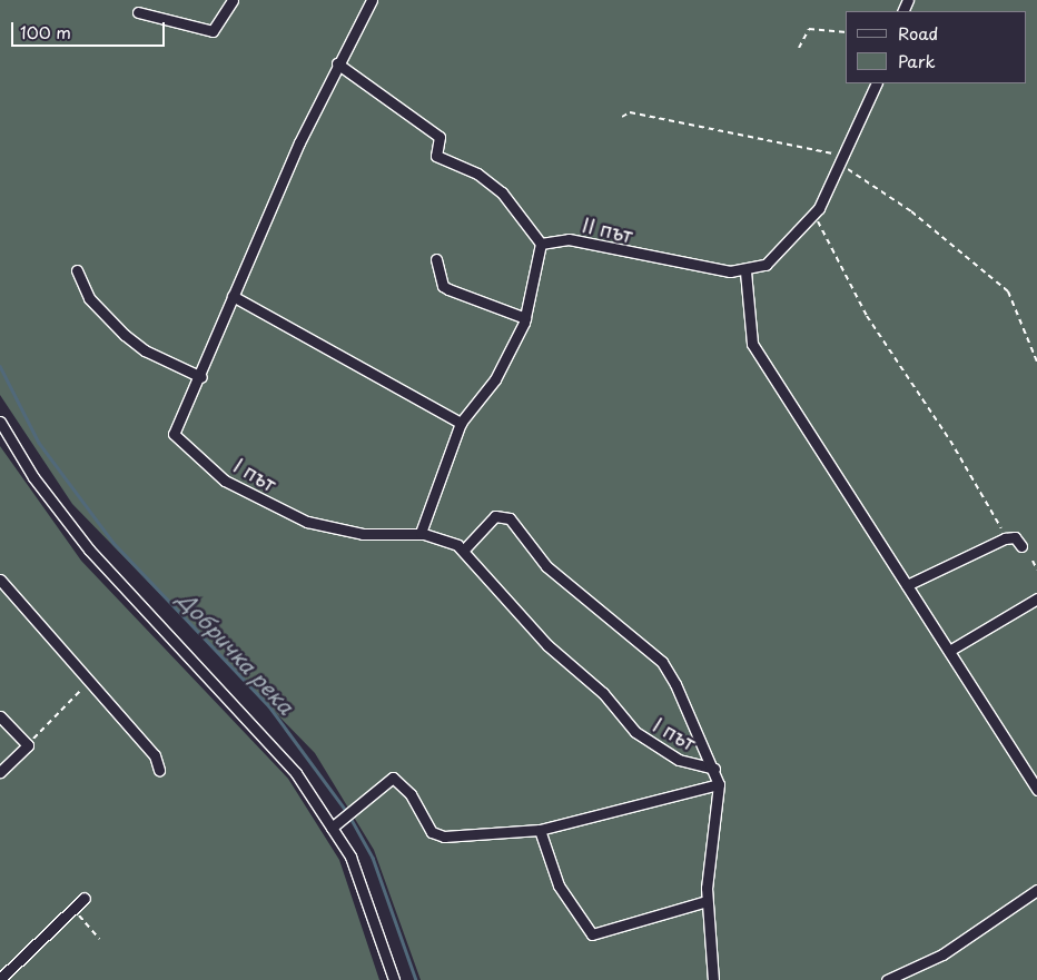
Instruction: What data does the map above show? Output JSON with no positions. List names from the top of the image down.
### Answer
{
  "streets": {
    "street": ["ІІ път", "І път"]
  },
  "water": ["Добричка река"],
  "legend": ["Road", "Park"],
  "scale_bar": "100 m"
}
